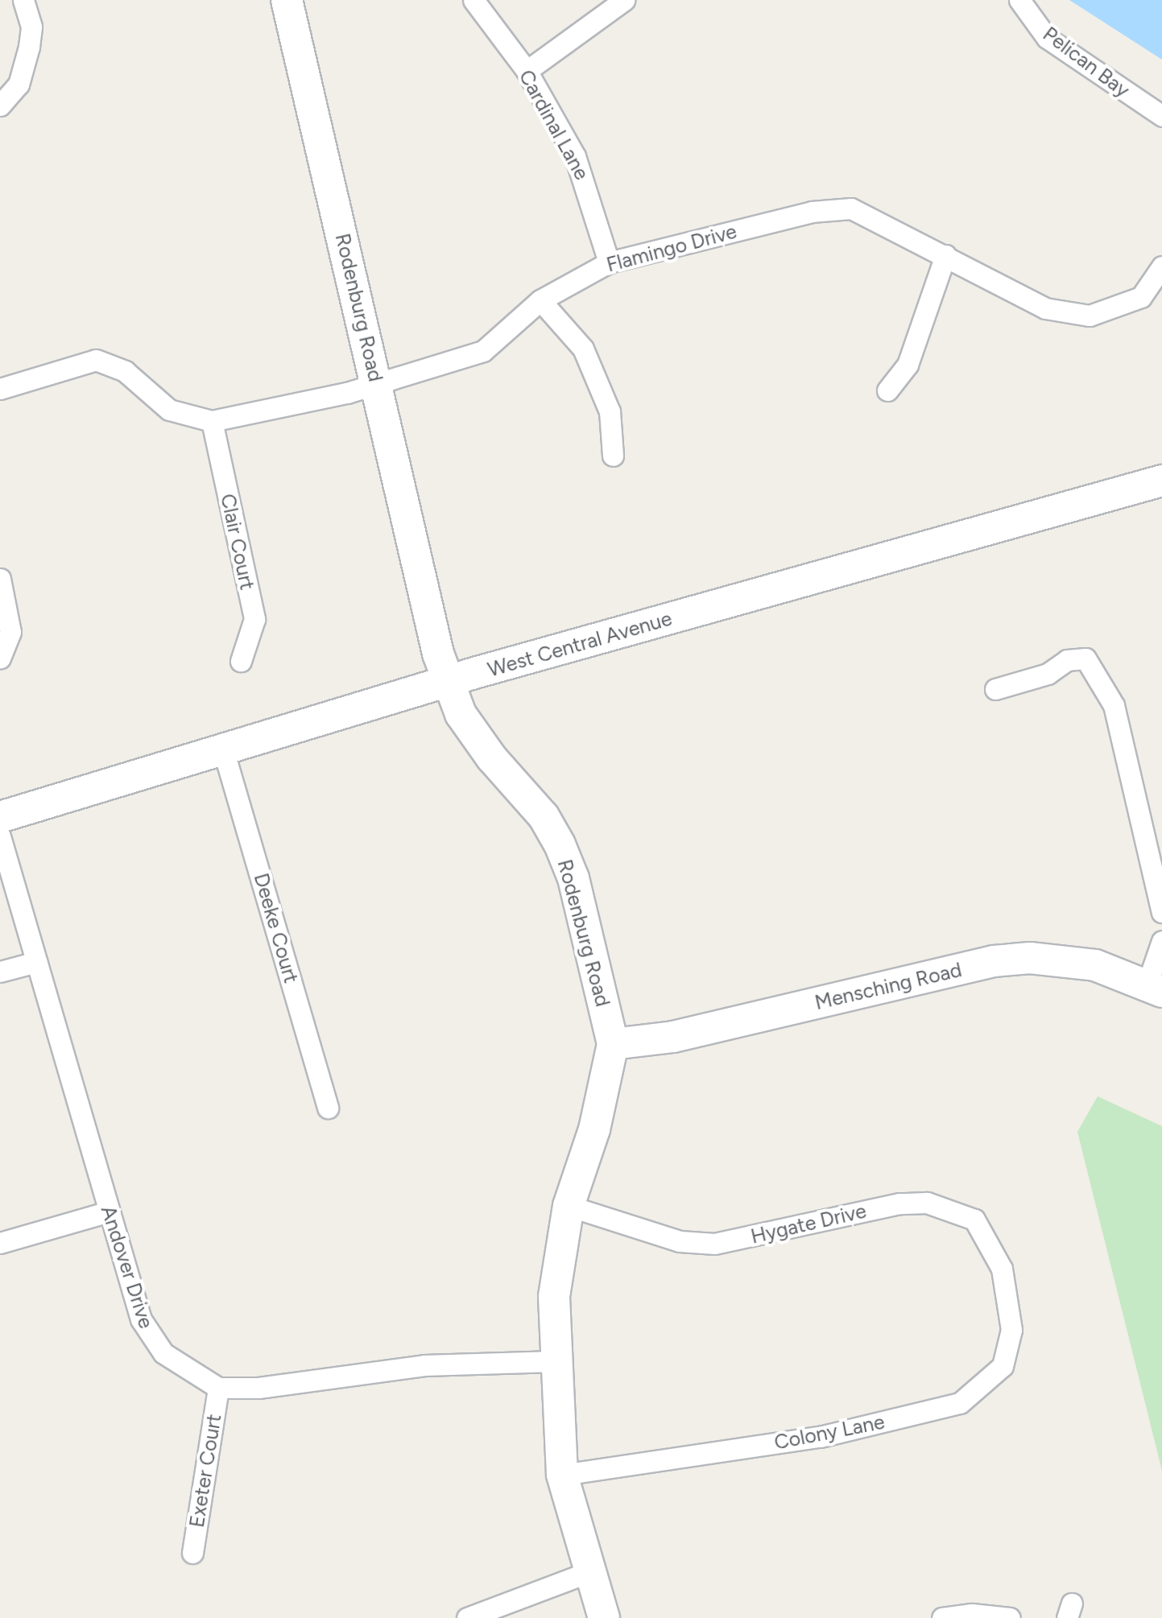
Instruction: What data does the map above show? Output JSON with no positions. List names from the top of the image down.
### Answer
{
  "streets": {
    "street": [
      "Pelican Bay",
      "Cardinal Lane",
      "Flamingo Drive",
      "Rodenburg Road",
      "Clair Court",
      "West Central Avenue",
      "Deeke Court",
      "Mensching Road",
      "Hygate Drive",
      "Andover Drive",
      "Colony Lane",
      "Exeter Court"
    ]
  },
  "crossings": [
    ["Cardinal Lane", "Flamingo Drive"],
    ["Flamingo Drive", "Rodenburg Road"],
    ["Flamingo Drive", "Clair Court"],
    ["Rodenburg Road", "West Central Avenue"],
    ["Rodenburg Road", "Mensching Road"],
    ["Rodenburg Road", "Hygate Drive"],
    ["Rodenburg Road", "Colony Lane"],
    ["West Central Avenue", "Deeke Court"],
    ["Hygate Drive", "Colony Lane"],
    ["Andover Drive", "Exeter Court"]
  ]
}
